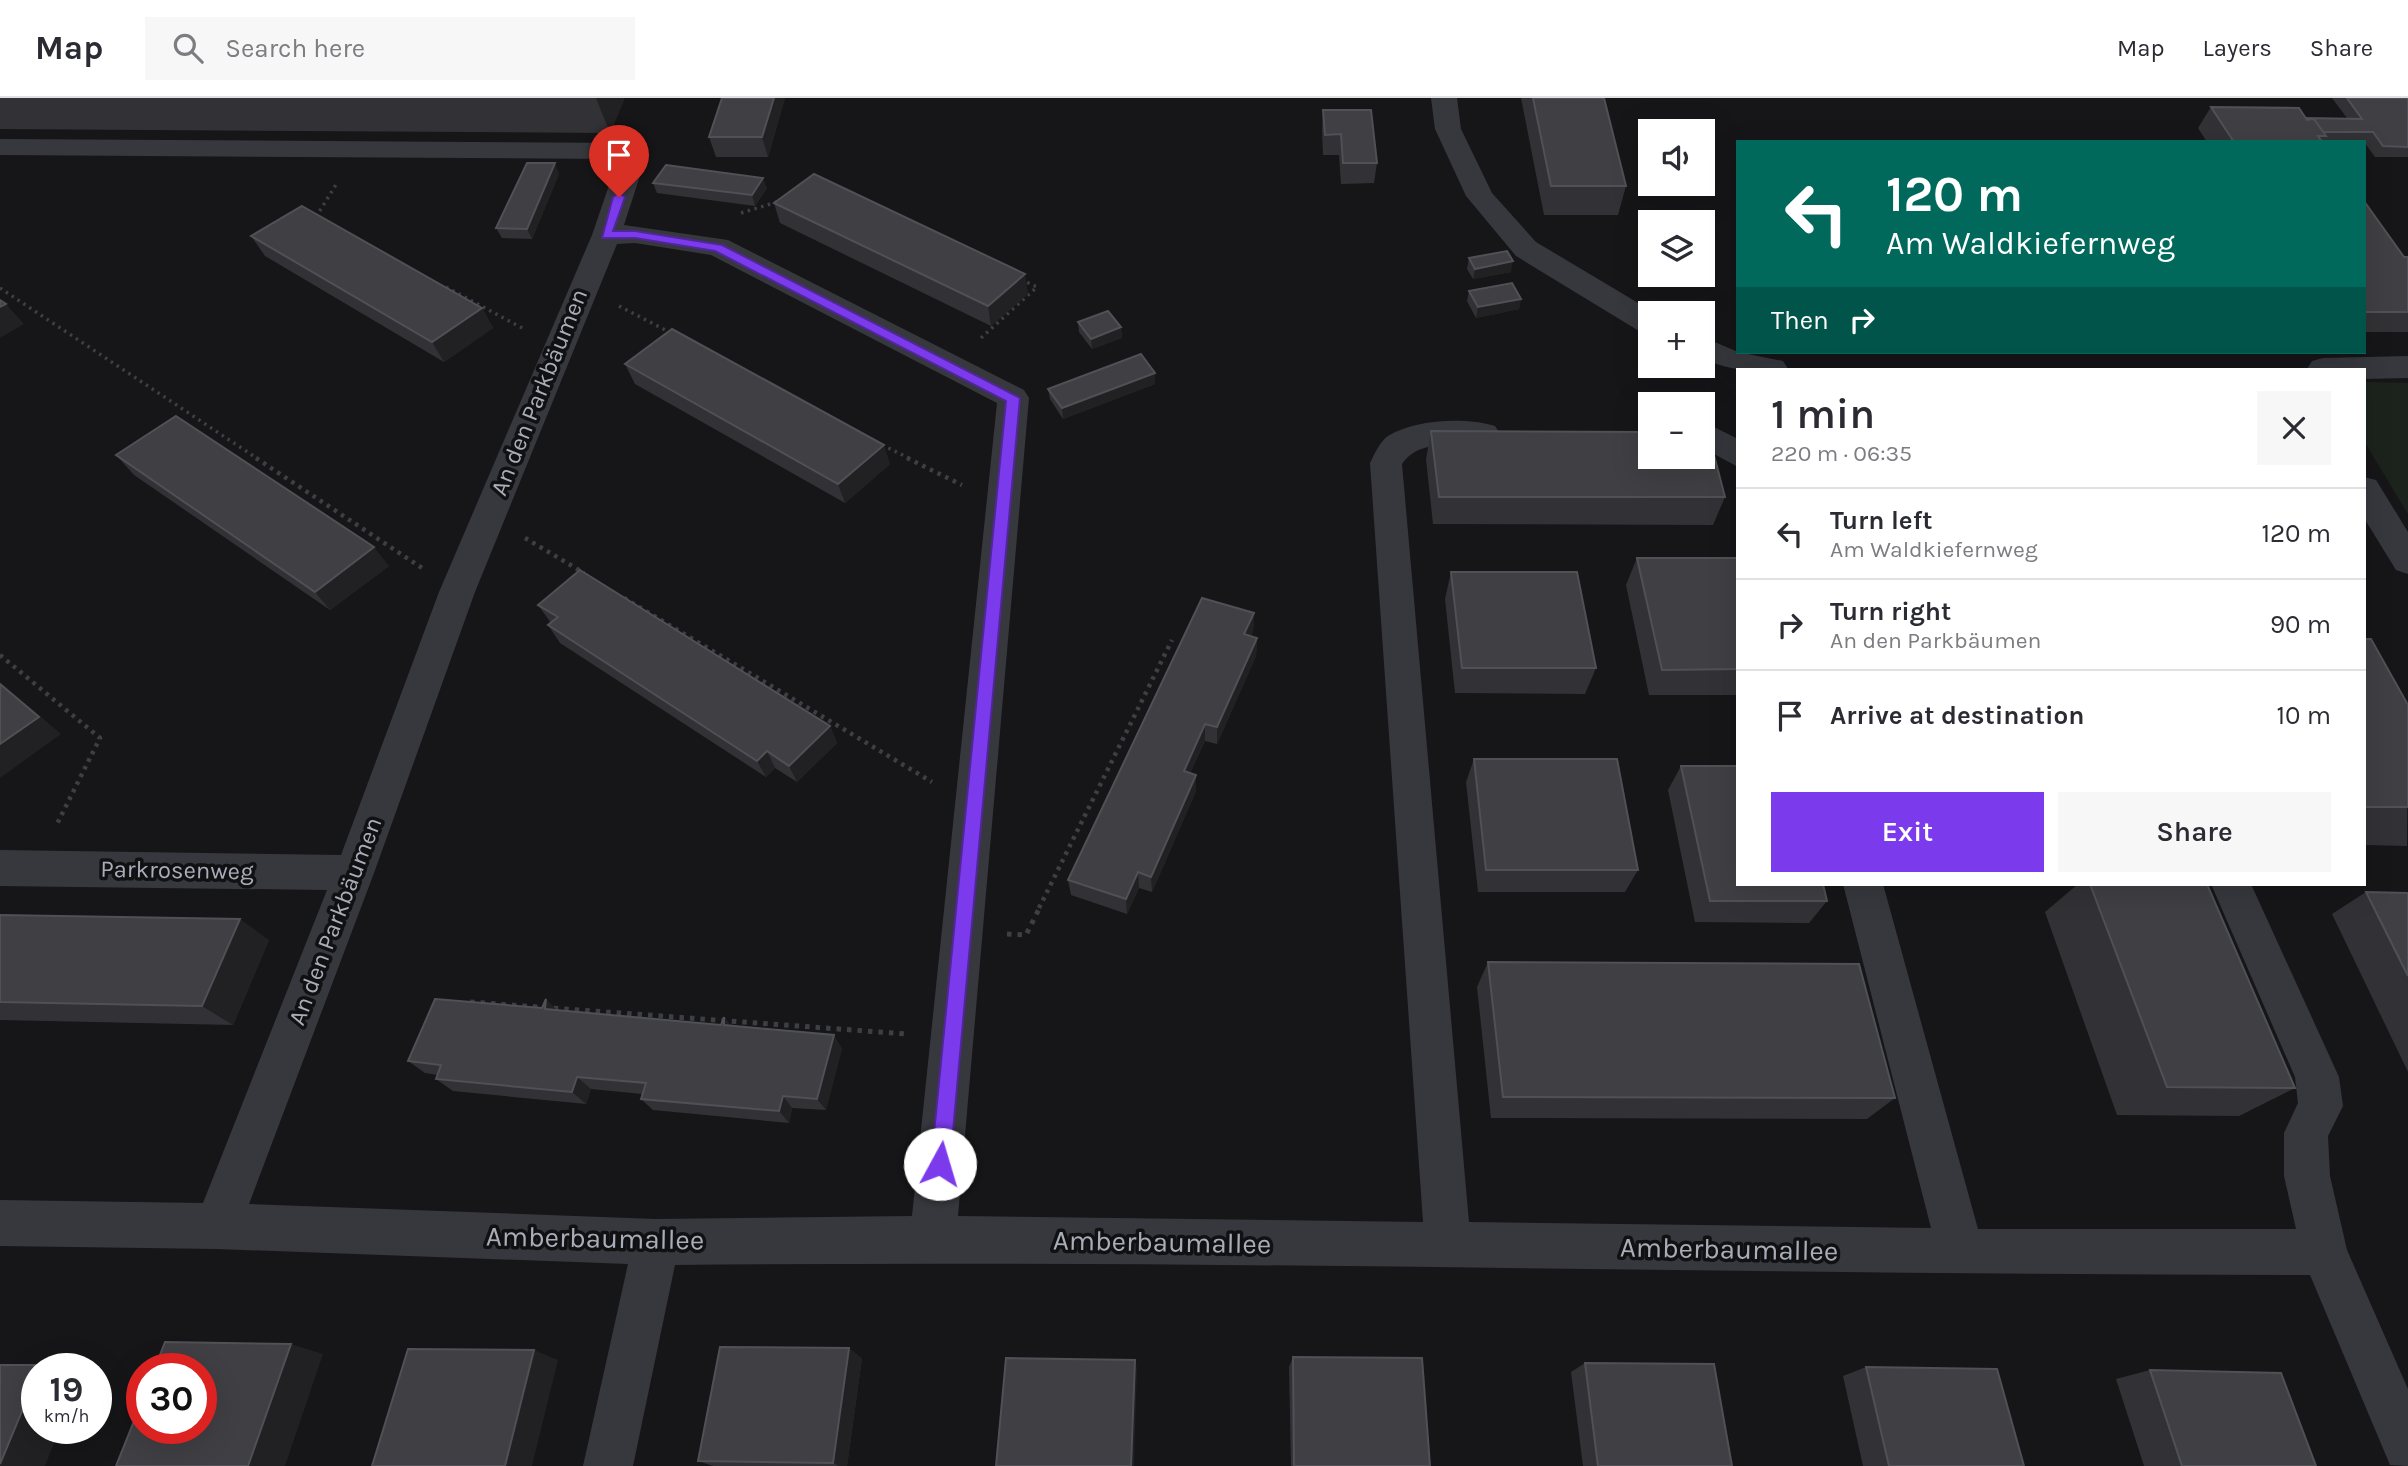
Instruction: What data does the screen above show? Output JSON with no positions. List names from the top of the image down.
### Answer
{
  "streets": {
    "street": ["An den Parkbäumen", "Parkrosenweg", "Amberbaumallee"]
  },
  "crossings": [
    ["An den Parkbäumen", "Parkrosenweg"],
    ["An den Parkbäumen", "Amberbaumallee"]
  ],
  "page": {
    "header": "Map",
    "search": "Search here",
    "nav": ["Map", "Layers", "Share"],
    "map_buttons": ["+", "−"],
    "turn": ["120 m", "Am Waldkiefernweg"],
    "then": "Then",
    "heading": ["1 min", "220 m · 06:35"],
    "list": [
      {
        "name": "Turn left",
        "note": "Am Waldkiefernweg",
        "value": "120 m"
      },
      {
        "name": "Turn right",
        "note": "An den Parkbäumen",
        "value": "90 m"
      },
      {
        "name": "Arrive at destination",
        "value": "10 m"
      }
    ],
    "buttons": ["Exit", "Share"],
    "speed": "19 km/h",
    "limit": "30"
  }
}
